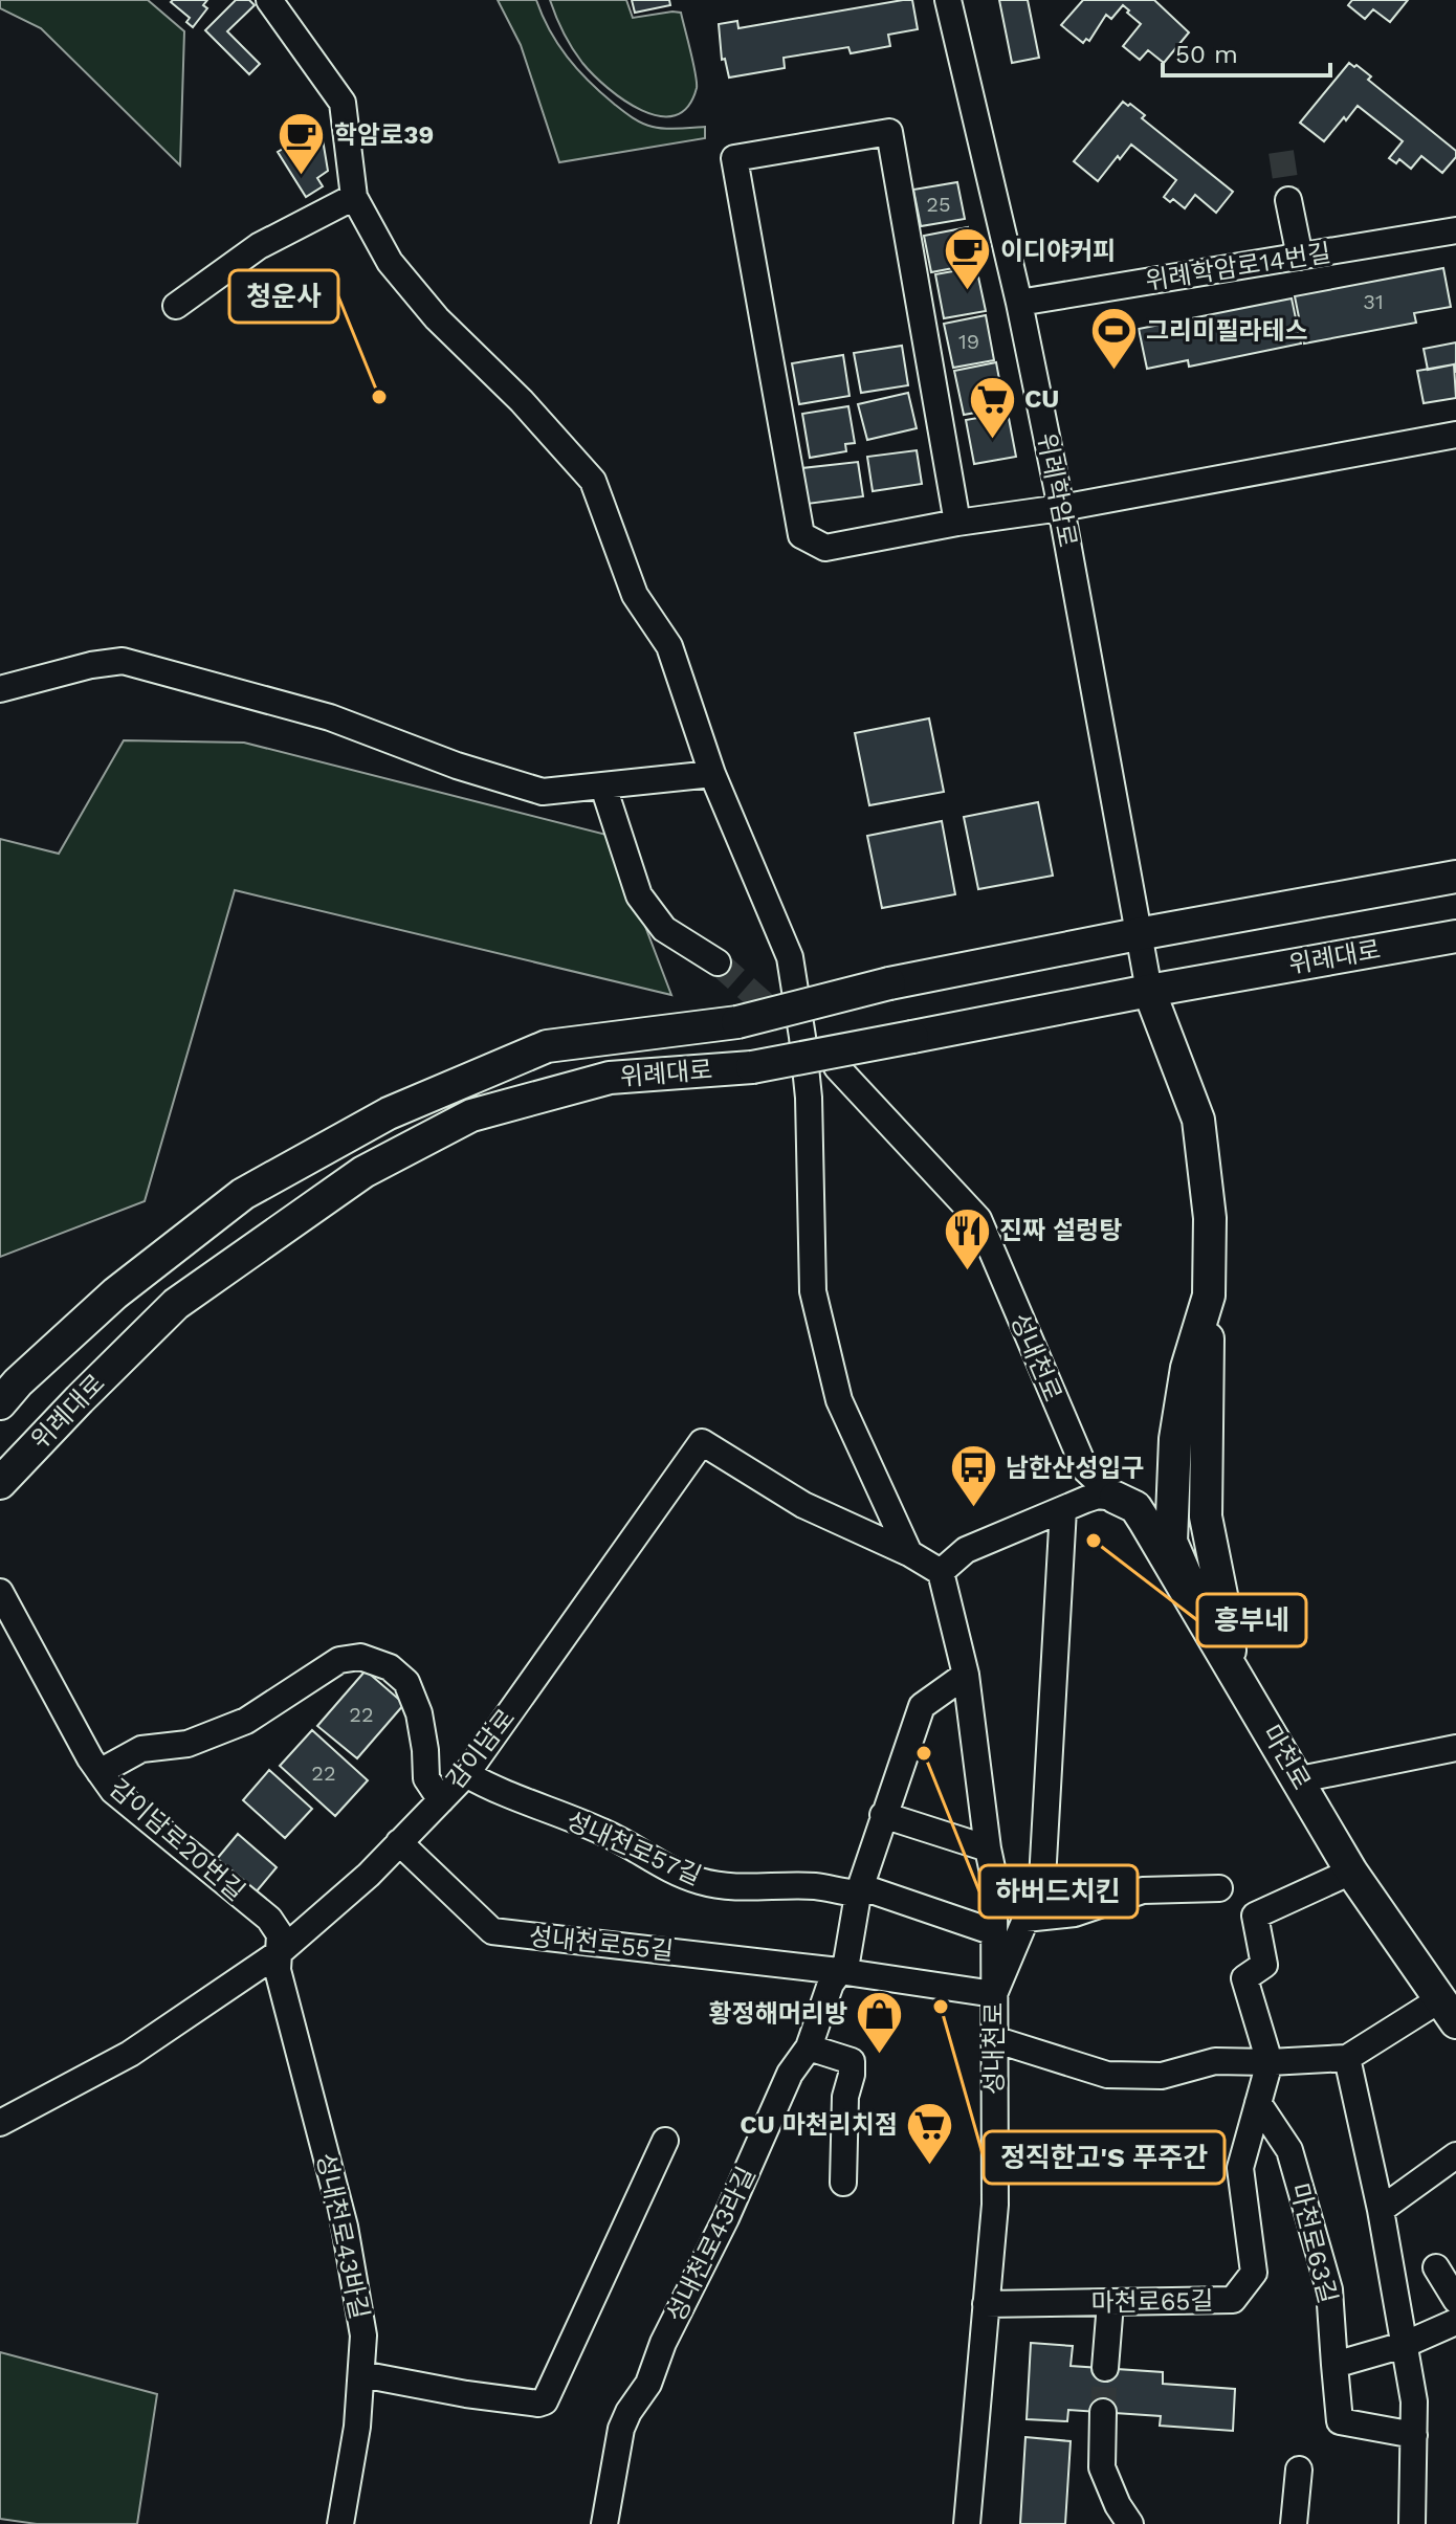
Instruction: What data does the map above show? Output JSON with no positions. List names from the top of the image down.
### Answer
{
  "streets": {
    "main road": ["위례대로", "마천로"],
    "street": [
      "위례학암로14번길",
      "위례학암로",
      "성내천로",
      "감이남로",
      "감이남로20번길",
      "성내천로57길",
      "성내천로55길",
      "성내천로43바길",
      "마천로63길",
      "성내천로43라길",
      "마천로65길"
    ]
  },
  "crossings": [
    ["위례학암로14번길", "위례학암로"],
    ["위례학암로", "위례대로"],
    ["성내천로", "마천로"],
    ["성내천로", "성내천로57길"],
    ["성내천로", "성내천로55길"],
    ["성내천로", "마천로65길"],
    ["감이남로", "감이남로20번길"],
    ["감이남로", "성내천로57길"],
    ["감이남로", "성내천로55길"],
    ["감이남로", "성내천로43바길"],
    ["감이남로20번길", "성내천로43바길"],
    ["성내천로55길", "성내천로43라길"],
    ["마천로63길", "마천로65길"]
  ],
  "places": {
    "cafe": ["학암로39", "이디야커피"],
    "sports": ["그리미필라테스"],
    "other": [
      "청운사",
      "흥부네",
      "하버드치킨",
      "정직한고'S 푸주간"
    ],
    "supermarket": ["CU", "CU 마천리치점"],
    "restaurant": ["진짜 설렁탕"],
    "bus stop": ["남한산성입구"],
    "shop": ["황정해머리방"]
  },
  "house_numbers": [
    "25",
    "31",
    "19",
    "22",
    "22"
  ],
  "scale_bar": "50 m"
}
